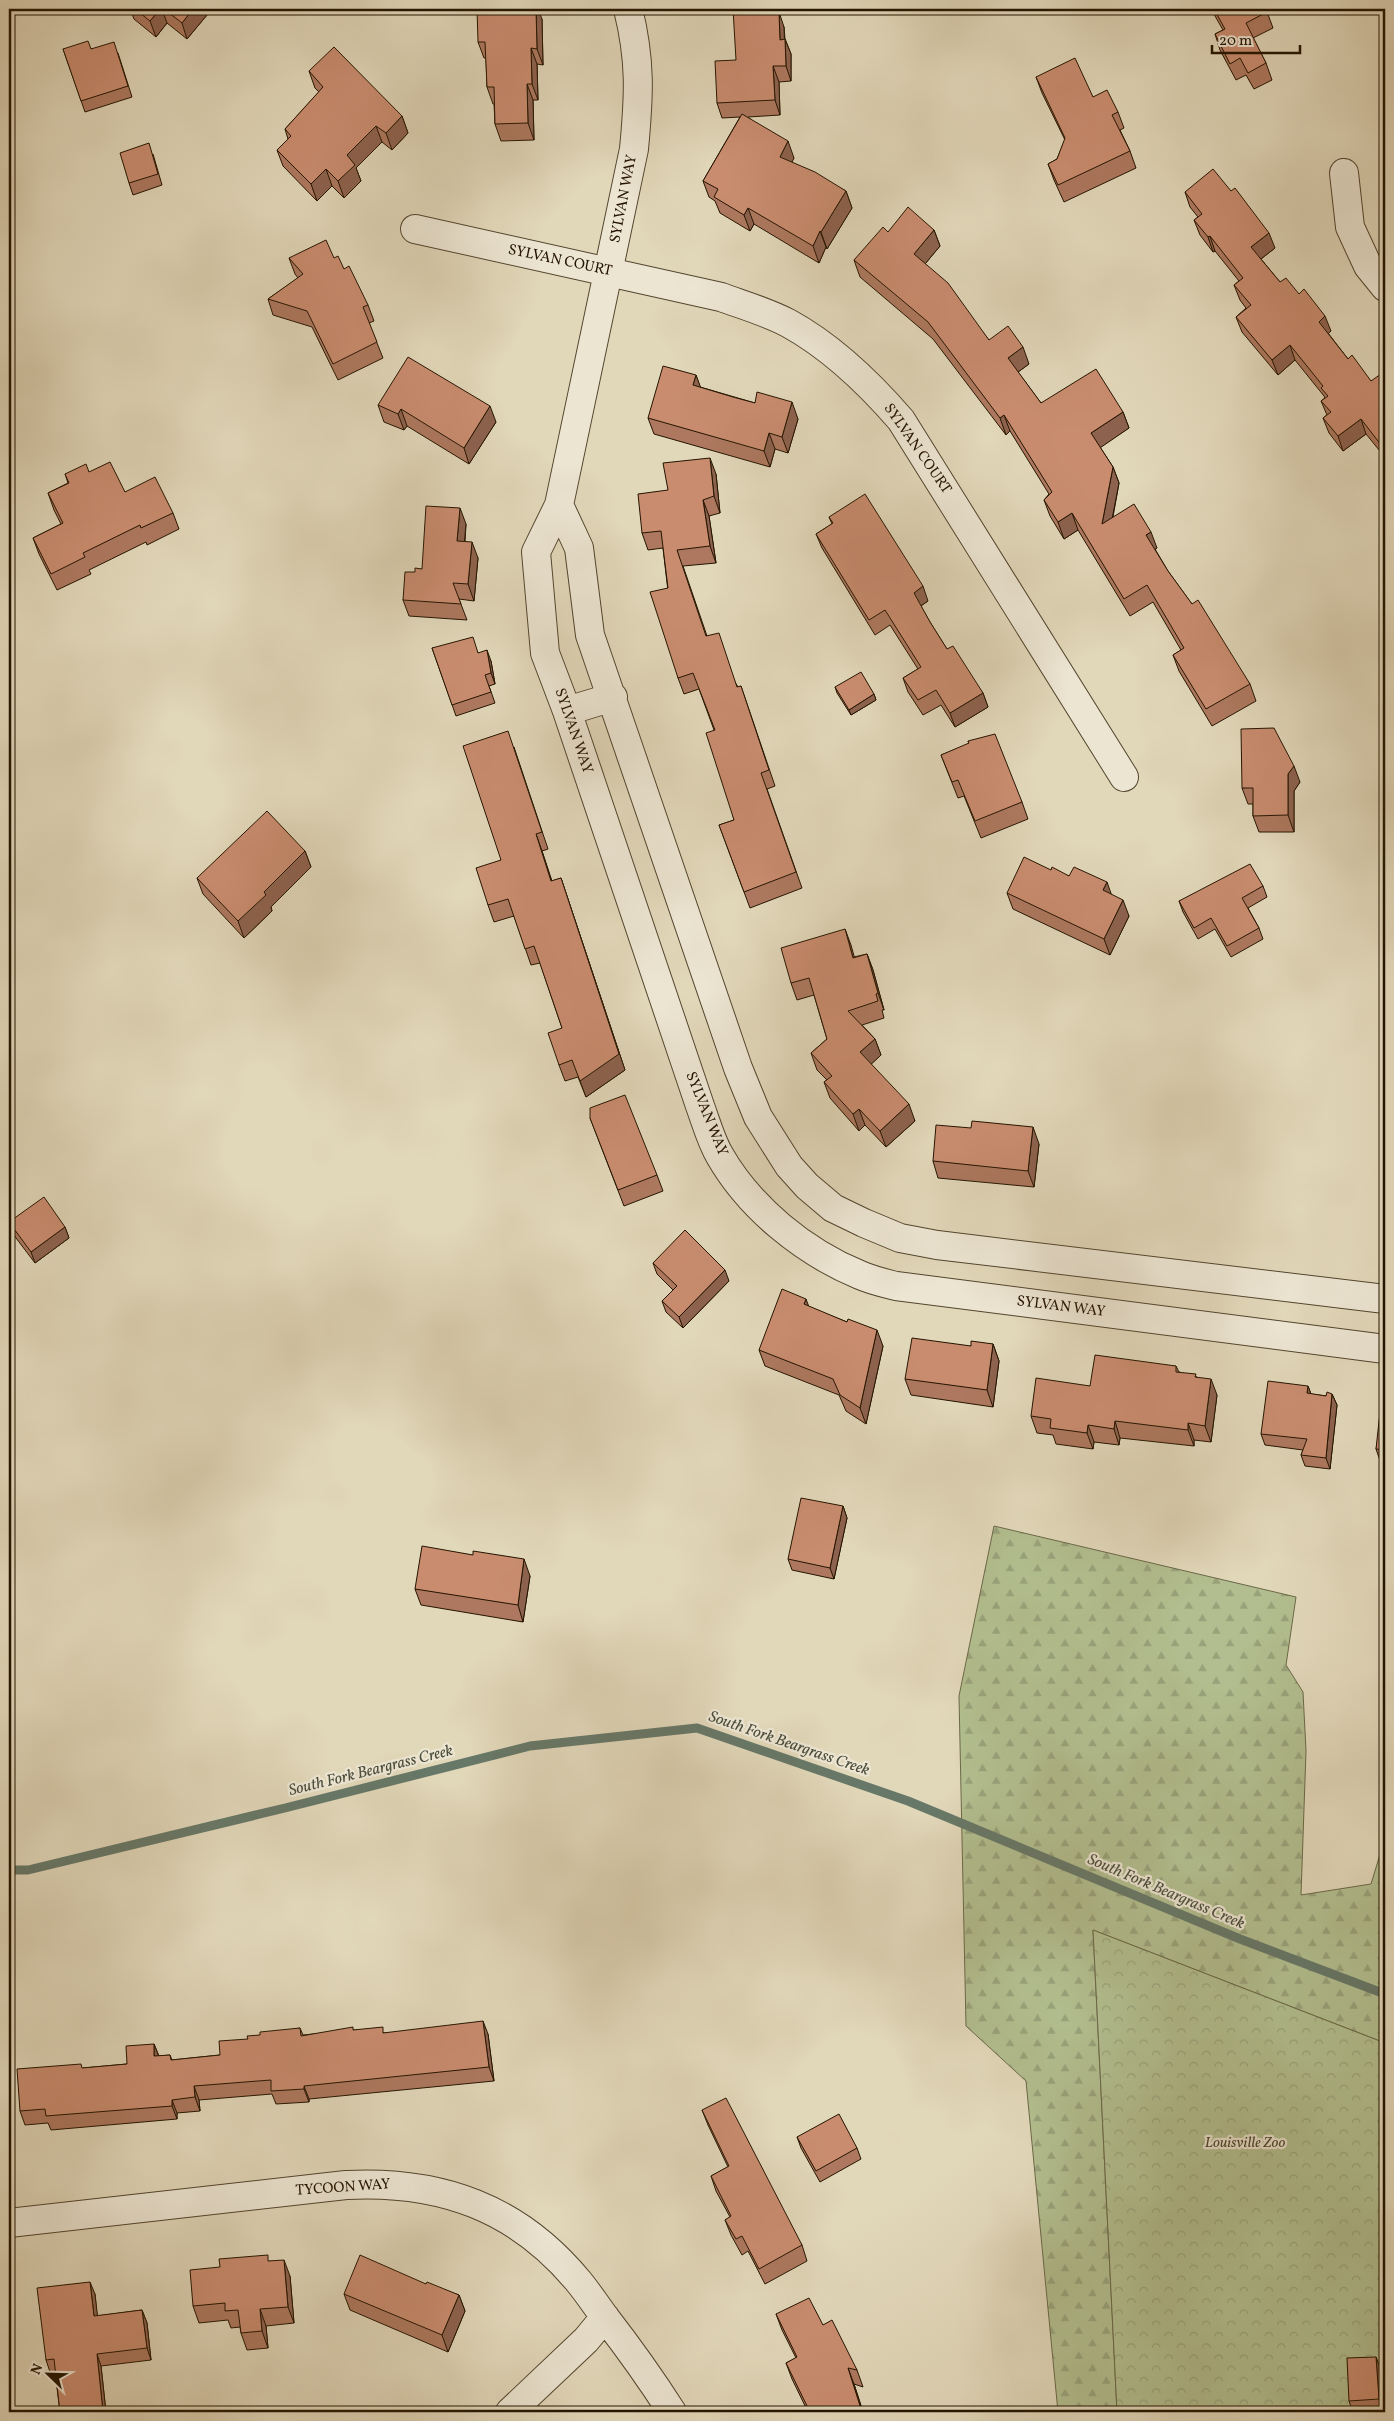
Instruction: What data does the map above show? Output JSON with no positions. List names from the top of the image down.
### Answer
{
  "streets": {
    "street": ["SYLVAN WAY", "SYLVAN COURT", "TYCOON WAY"]
  },
  "crossings": [
    ["SYLVAN WAY", "SYLVAN COURT"]
  ],
  "water": ["South Fork Beargrass Creek"],
  "parks": ["Louisville Zoo"],
  "scale_bar": "20 m",
  "north": "top left"
}
